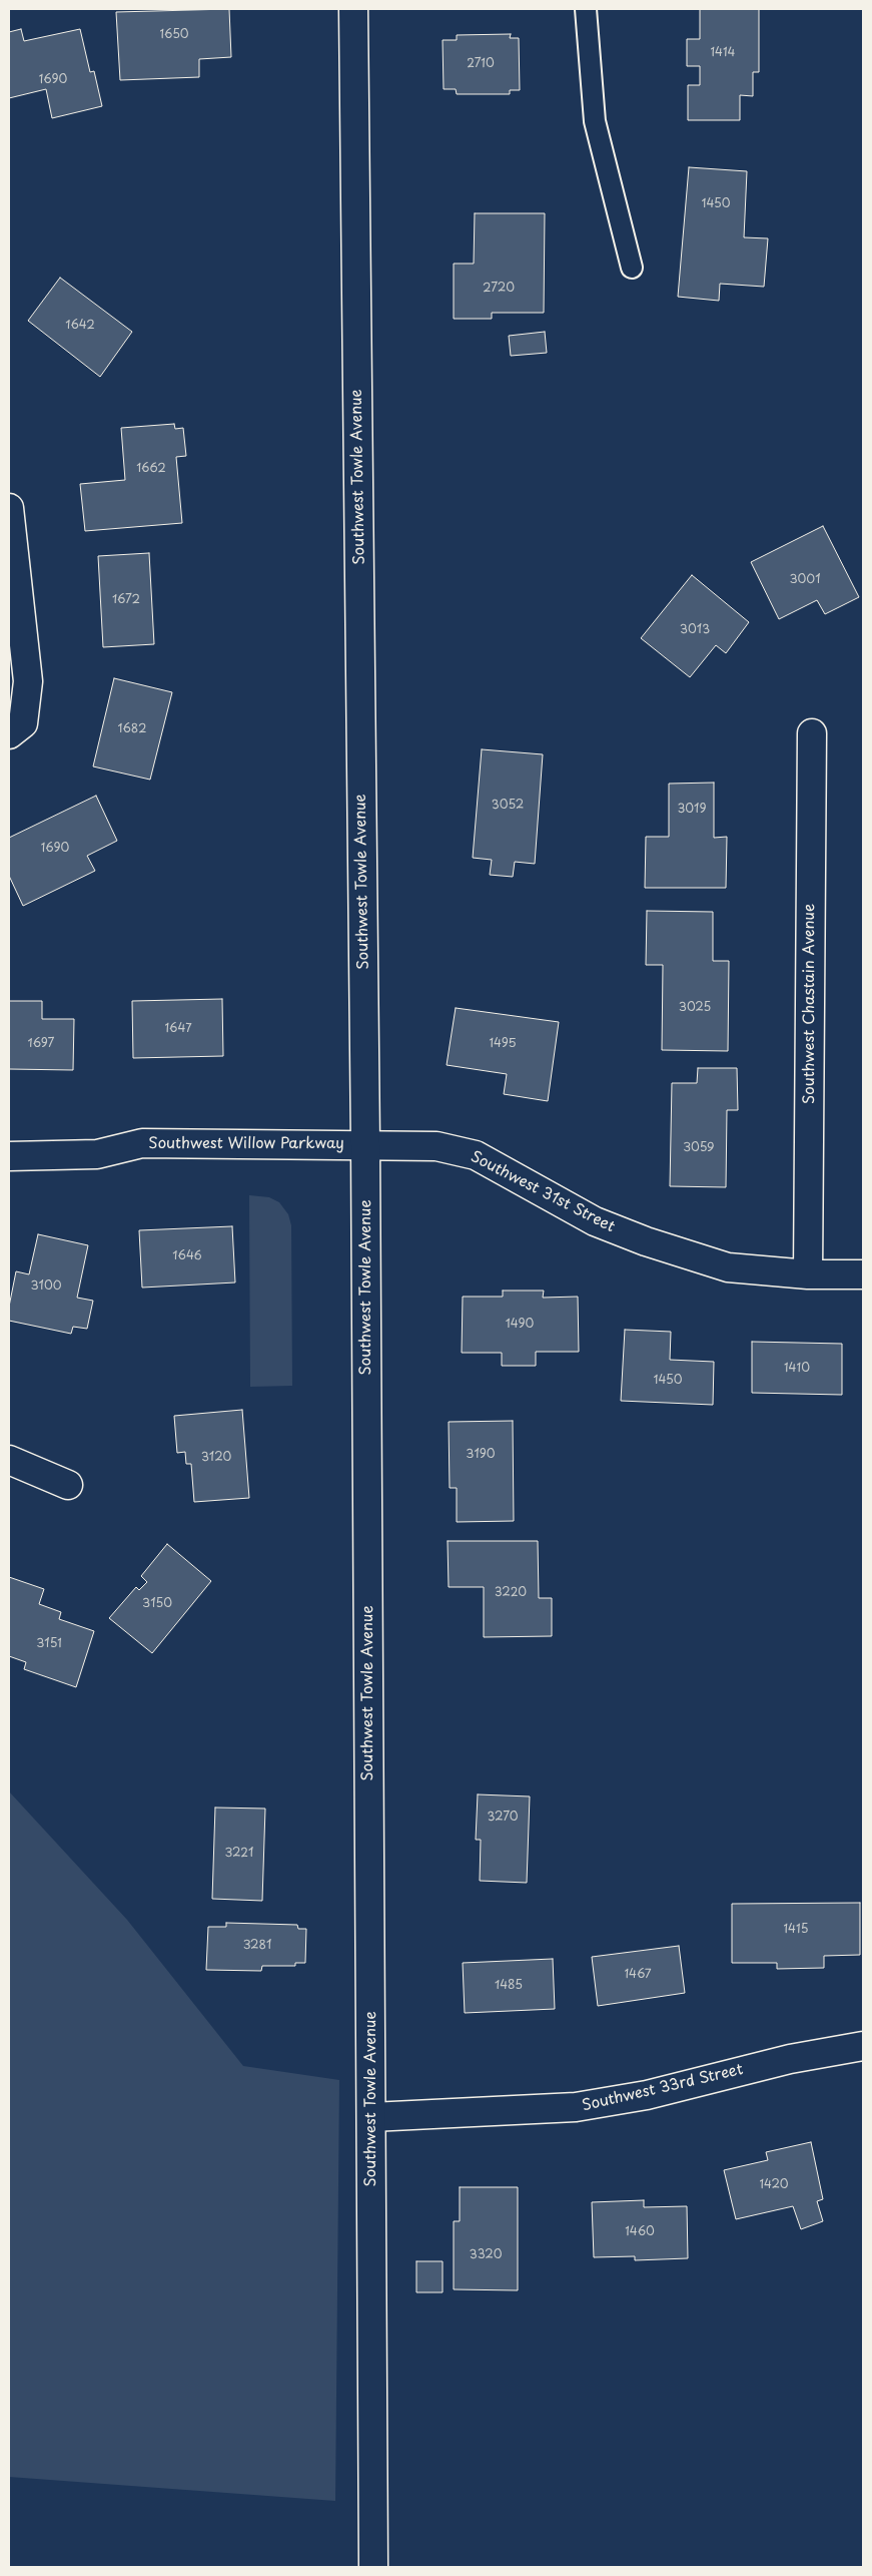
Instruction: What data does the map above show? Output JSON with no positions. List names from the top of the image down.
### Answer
{
  "streets": {
    "main road": [
      "Southwest Towle Avenue",
      "Southwest Chastain Avenue",
      "Southwest Willow Parkway",
      "Southwest 31st Street",
      "Southwest 33rd Street"
    ]
  },
  "crossings": [
    ["Southwest Towle Avenue", "Southwest Willow Parkway"],
    ["Southwest Towle Avenue", "Southwest 31st Street"],
    ["Southwest Towle Avenue", "Southwest 33rd Street"],
    ["Southwest Chastain Avenue", "Southwest 31st Street"],
    ["Southwest Willow Parkway", "Southwest 31st Street"]
  ],
  "house_numbers": [
    "1650",
    "1414",
    "2710",
    "1690",
    "1450",
    "2720",
    "1642",
    "1662",
    "3001",
    "1672",
    "3013",
    "1682",
    "3052",
    "3019",
    "1690",
    "3025",
    "1647",
    "1697",
    "1495",
    "3059",
    "1646",
    "3100",
    "1490",
    "1410",
    "1450",
    "3190",
    "3120",
    "3220",
    "3150",
    "3151",
    "3270",
    "3221",
    "1415",
    "3281",
    "1467",
    "1485",
    "1420",
    "1460",
    "3320"
  ]
}
